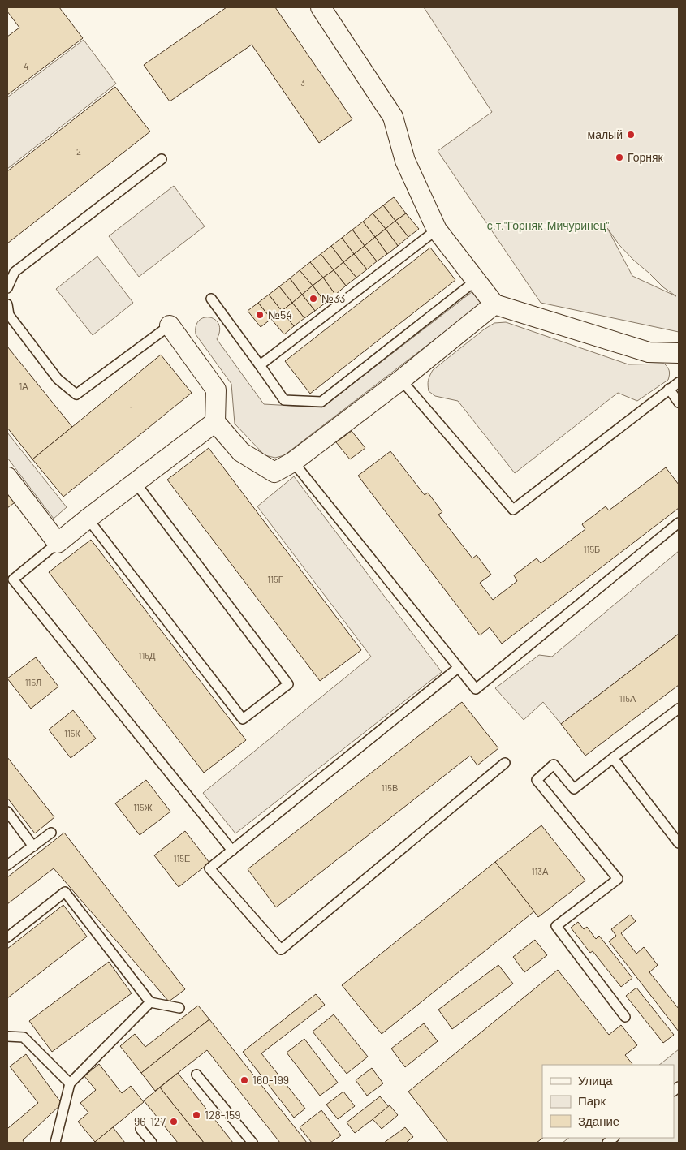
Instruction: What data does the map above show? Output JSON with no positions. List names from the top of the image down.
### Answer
{
  "parks": ["с.т.\"Горняк-Мичуринец\""],
  "places": [
    "малый",
    "Горняк",
    "№33",
    "№54",
    "160-199",
    "128-159",
    "96-127"
  ],
  "house_numbers": [
    "4",
    "3",
    "2",
    "1А",
    "1",
    "115Б",
    "115Г",
    "115Д",
    "115Л",
    "115А",
    "115К",
    "115В",
    "115Ж",
    "115Е",
    "113А"
  ],
  "legend": ["Улица", "Парк", "Здание"]
}
